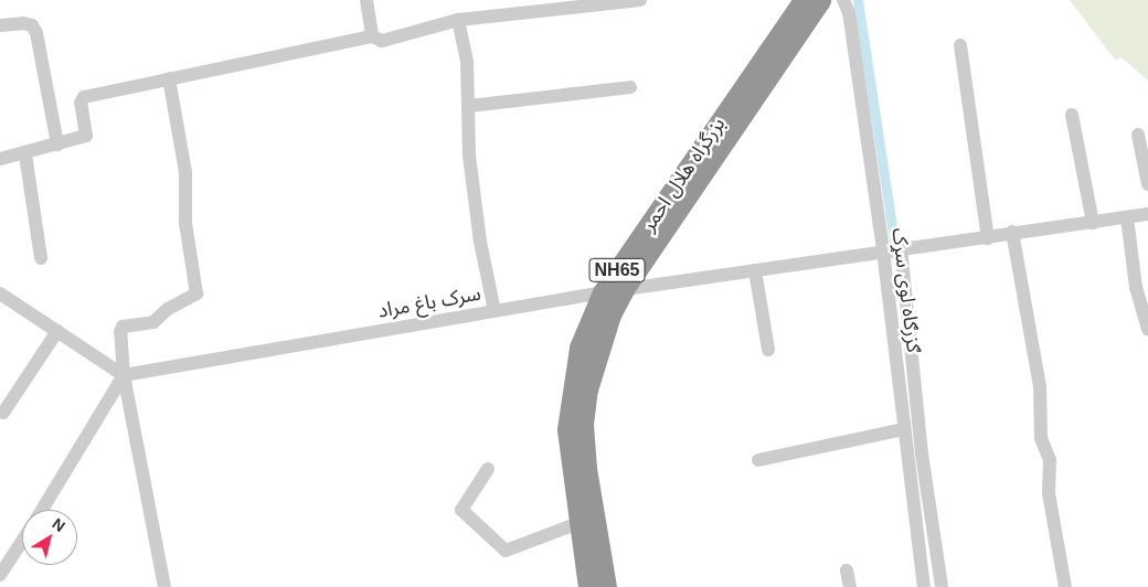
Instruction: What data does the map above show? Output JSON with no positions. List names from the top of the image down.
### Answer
{
  "streets": {
    "highway": ["بزرگراه هلال احمر", "NH65"],
    "street": ["ګزرګاه لوی سړک", "سرک باغ مراد"]
  },
  "crossings": [
    ["بزرگراه هلال احمر", "سرک باغ مراد"],
    ["ګزرګاه لوی سړک", "سرک باغ مراد"]
  ],
  "north": "top right"
}
